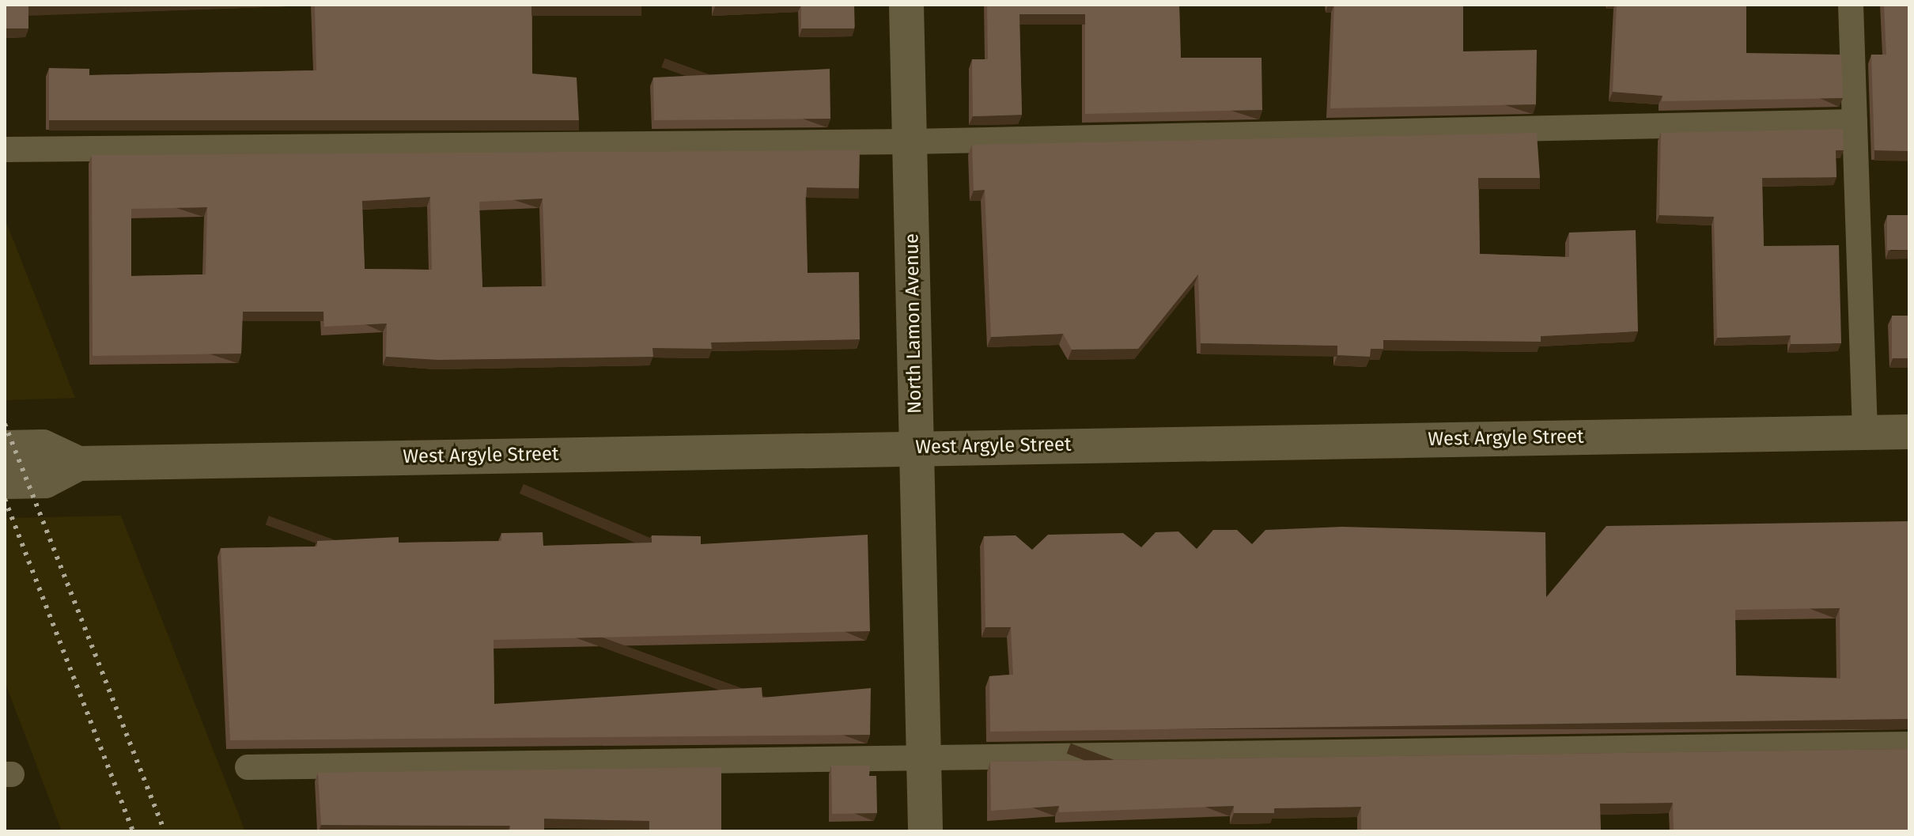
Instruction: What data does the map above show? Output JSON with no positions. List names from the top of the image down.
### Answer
{
  "streets": {
    "street": ["North Lamon Avenue", "West Argyle Street"]
  },
  "crossings": [
    ["North Lamon Avenue", "West Argyle Street"]
  ]
}
